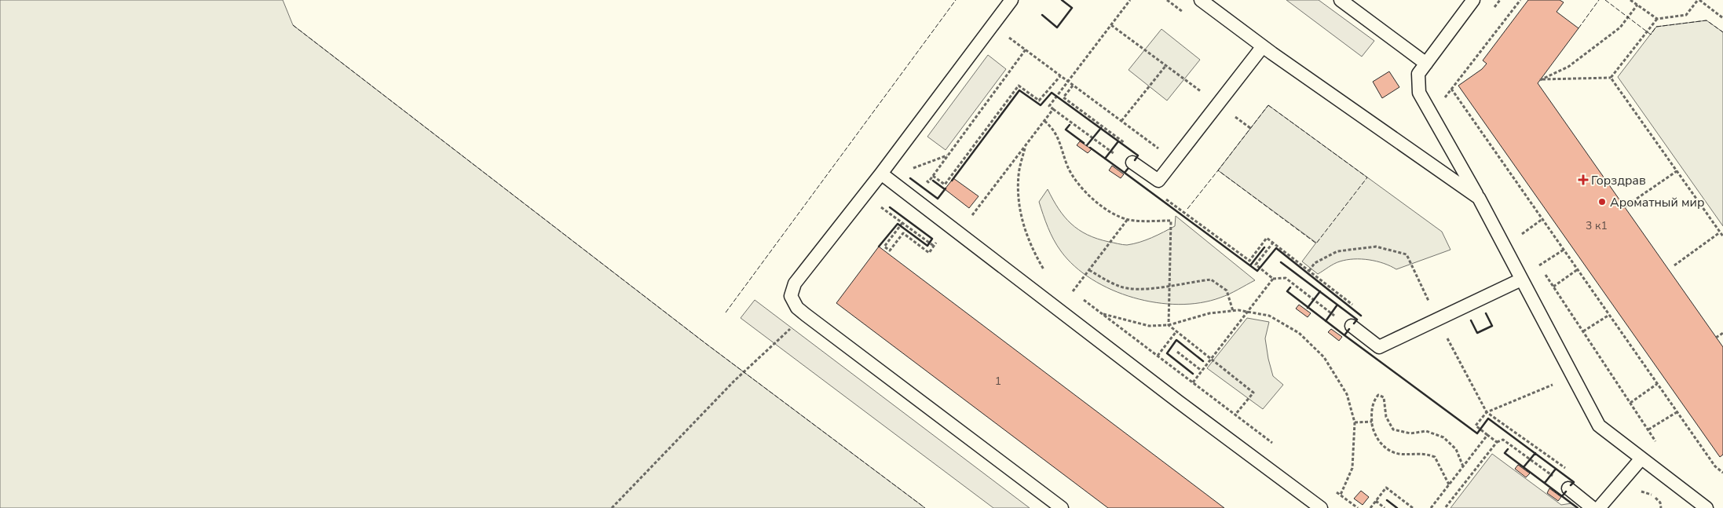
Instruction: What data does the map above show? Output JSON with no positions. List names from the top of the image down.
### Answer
{
  "places": {
    "health": ["Горздрав"],
    "other": ["Ароматный мир"]
  },
  "house_numbers": ["3 к1", "1"]
}
